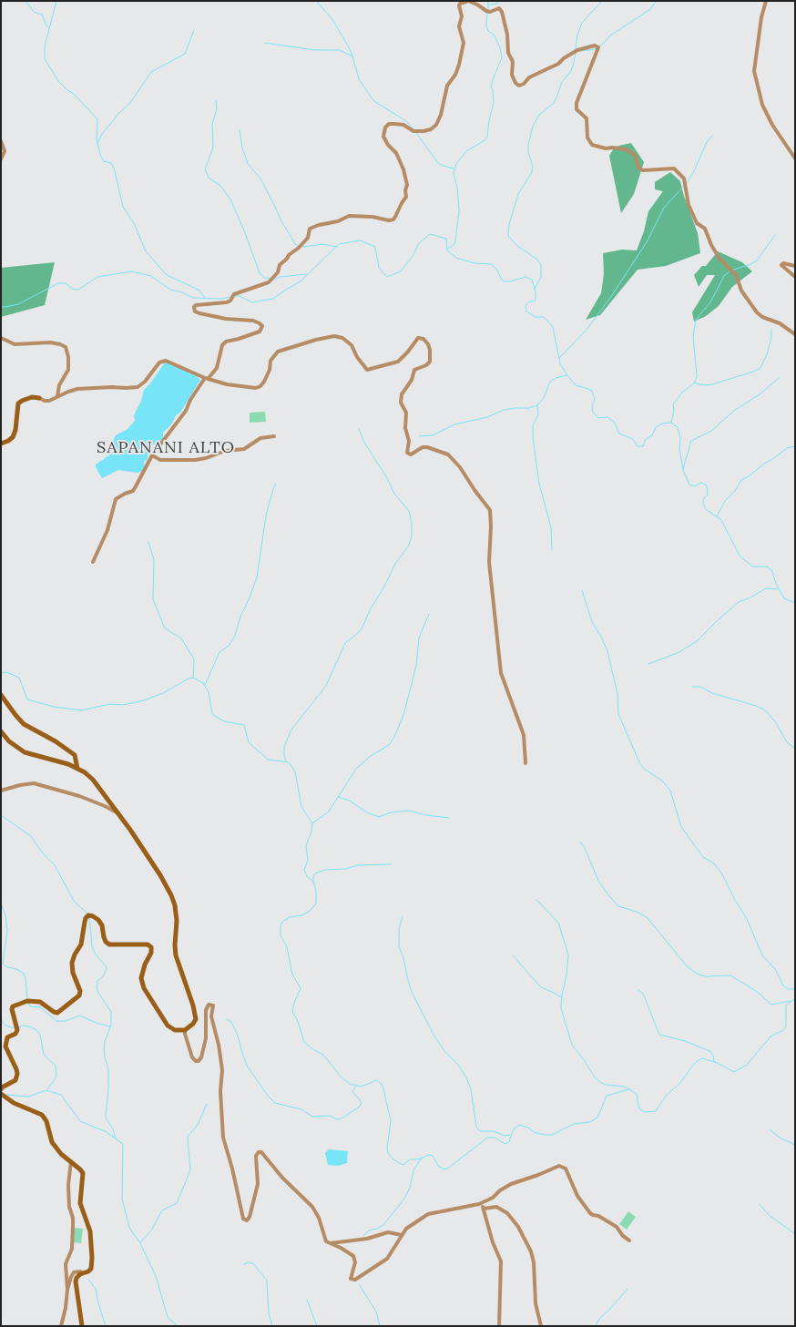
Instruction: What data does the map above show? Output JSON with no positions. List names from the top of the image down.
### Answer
{
  "districts": ["SAPANANI ALTO"]
}
